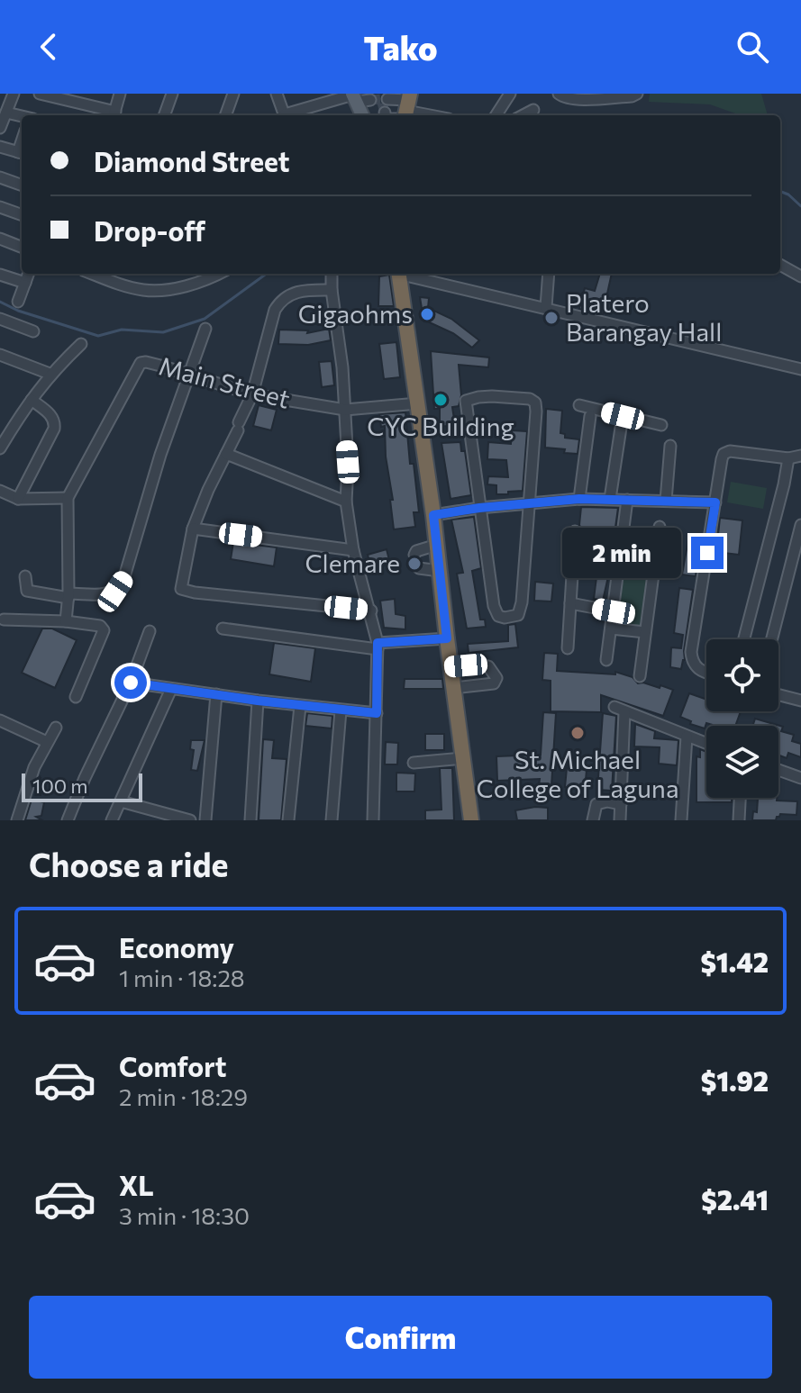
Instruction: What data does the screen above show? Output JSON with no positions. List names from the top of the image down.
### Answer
{
  "streets": {
    "street": ["Main Street"]
  },
  "places": [
    "Gigaohms",
    "Platero Barangay Hall",
    "CYC Building",
    "Clemare",
    "St. Michael College of Laguna"
  ],
  "scale_bar": "100 m",
  "page": {
    "header": "Tako",
    "banner": ["Diamond Street", "Drop-off"],
    "bubble": "2 min",
    "scale": "100 m",
    "heading": "Choose a ride",
    "list": [
      {
        "name": "Economy",
        "note": "1 min · 18:28",
        "value": "$1.42"
      },
      {
        "name": "Comfort",
        "note": "2 min · 18:29",
        "value": "$1.92"
      },
      {
        "name": "XL",
        "note": "3 min · 18:30",
        "value": "$2.41"
      }
    ],
    "buttons": "Confirm"
  }
}
